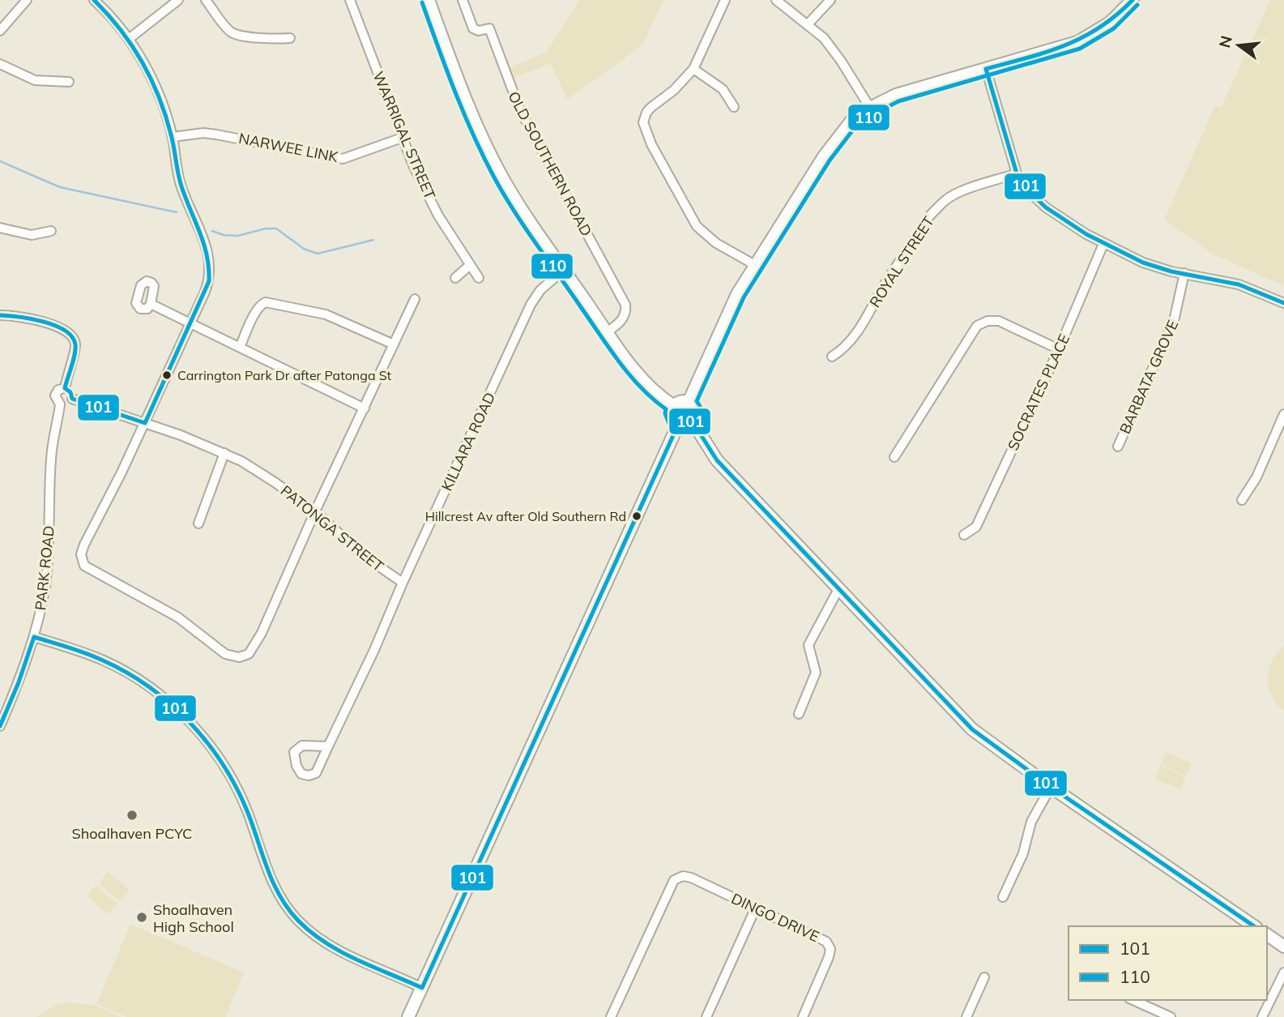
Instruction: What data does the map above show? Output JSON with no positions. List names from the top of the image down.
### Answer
{
  "streets": {
    "street": [
      "WARRIGAL STREET",
      "NARWEE LINK",
      "OLD SOUTHERN ROAD",
      "ROYAL STREET",
      "BARBATA GROVE",
      "SOCRATES PLACE",
      "KILLARA ROAD",
      "PATONGA STREET",
      "PARK ROAD",
      "DINGO DRIVE"
    ]
  },
  "crossings": [
    ["WARRIGAL STREET", "NARWEE LINK"],
    ["KILLARA ROAD", "PATONGA STREET"],
    ["PATONGA STREET", "PARK ROAD"]
  ],
  "places": [
    "Carrington Park Dr after Patonga St",
    "Hillcrest Av after Old Southern Rd",
    "Shoalhaven PCYC",
    "Shoalhaven High School"
  ],
  "lines": ["transit line 101", "transit line 110"],
  "legend": ["101", "110"],
  "north": "left"
}
